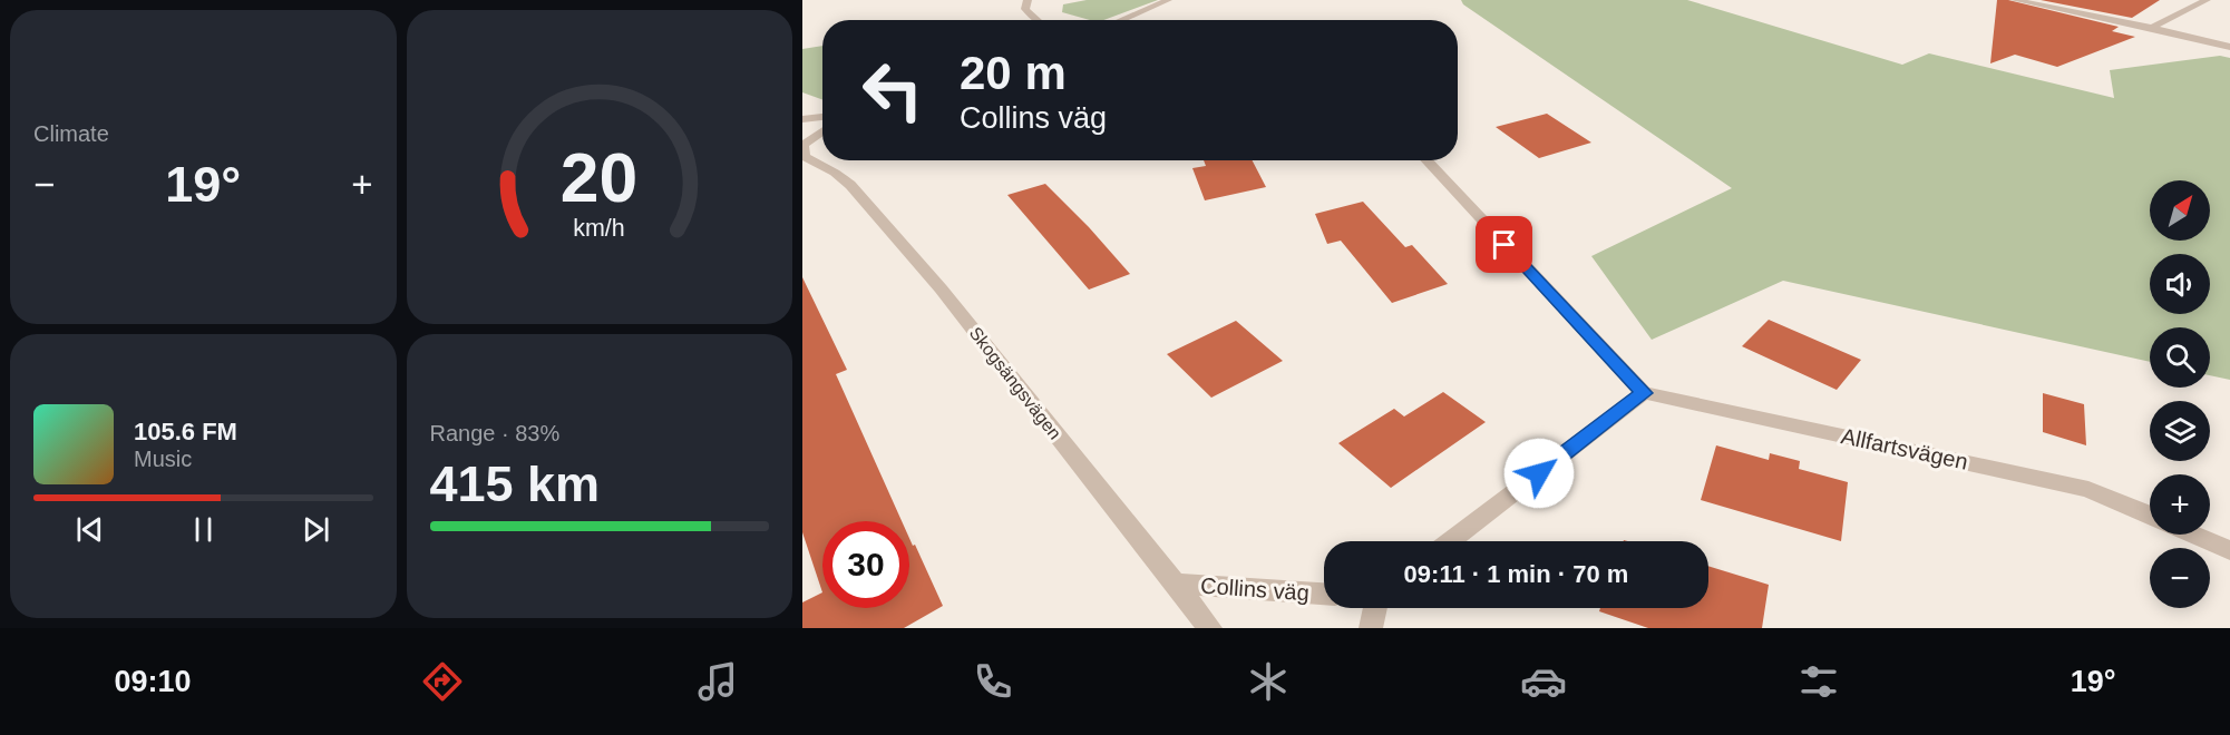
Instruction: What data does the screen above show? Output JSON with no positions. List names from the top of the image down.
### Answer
{
  "streets": {
    "street": ["Skogsängsvägen", "Allfartsvägen", "Collins väg"]
  },
  "crossings": [
    ["Skogsängsvägen", "Collins väg"]
  ],
  "north": "top right",
  "page": {
    "tile": [
      "Climate",
      ["Range · 83%", "415 km"]
    ],
    "turn": ["20 m", "Collins väg"],
    "heat": ["−", "19°", "+"],
    "map_buttons": ["+", "−"],
    "song": ["105.6 FM", "Music"],
    "limit": "30",
    "trip": "09:11 · 1 min · 70 m",
    "tabs": ["09:10", "19°"],
    "gauge": ["20", "km/h"]
  }
}
